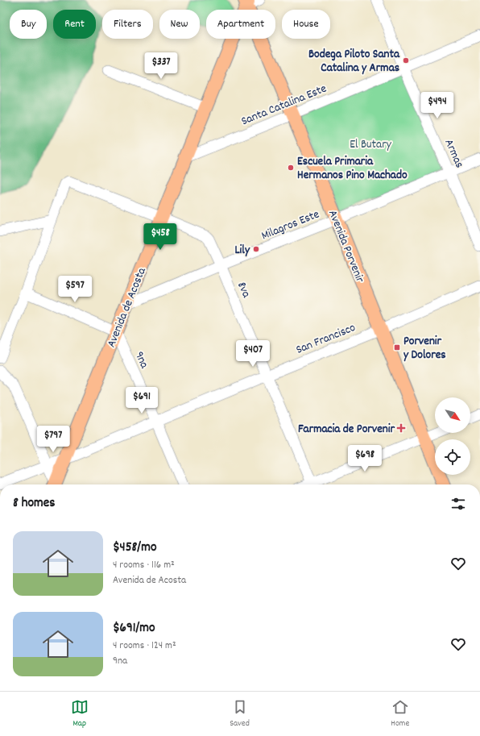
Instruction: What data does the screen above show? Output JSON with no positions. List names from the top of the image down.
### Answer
{
  "streets": {
    "main road": ["Avenida Porvenir", "Avenida de Acosta"],
    "street": [
      "Santa Catalina Este",
      "Armas",
      "Milagros Este",
      "8va",
      "San Francisco",
      "9na"
    ]
  },
  "crossings": [
    ["Santa Catalina Este", "Armas"],
    ["Santa Catalina Este", "Avenida Porvenir"],
    ["Santa Catalina Este", "Avenida de Acosta"],
    ["Armas", "Milagros Este"],
    ["Milagros Este", "Avenida Porvenir"],
    ["Milagros Este", "8va"],
    ["Milagros Este", "Avenida de Acosta"],
    ["Avenida Porvenir", "Avenida de Acosta"],
    ["Avenida Porvenir", "San Francisco"],
    ["8va", "Avenida de Acosta"],
    ["8va", "San Francisco"],
    ["Avenida de Acosta", "San Francisco"],
    ["Avenida de Acosta", "9na"],
    ["San Francisco", "9na"]
  ],
  "parks": ["El Butary"],
  "places": {
    "other": ["Bodega Piloto Santa Catalina y Armas", "Escuela Primaria Hermanos Pino Machado", "Lily"],
    "transit": ["Porvenir y Dolores"],
    "health": ["Farmacia de Porvenir"]
  },
  "north": "bottom right",
  "page": {
    "chip": [
      "Buy",
      "Rent",
      "Filters",
      "New",
      "Apartment",
      "House"
    ],
    "price": [
      "$337",
      "$494",
      "$458",
      "$597",
      "$407",
      "$691",
      "$797",
      "$698"
    ],
    "heading": "8 homes",
    "list": [
      {
        "name": "$458/mo",
        "note": "4 rooms · 116 m² · Avenida de Acosta"
      },
      {
        "name": "$691/mo",
        "note": "4 rooms · 124 m² · 9na"
      }
    ],
    "tabs": ["Map", "Saved", "Home"]
  }
}
